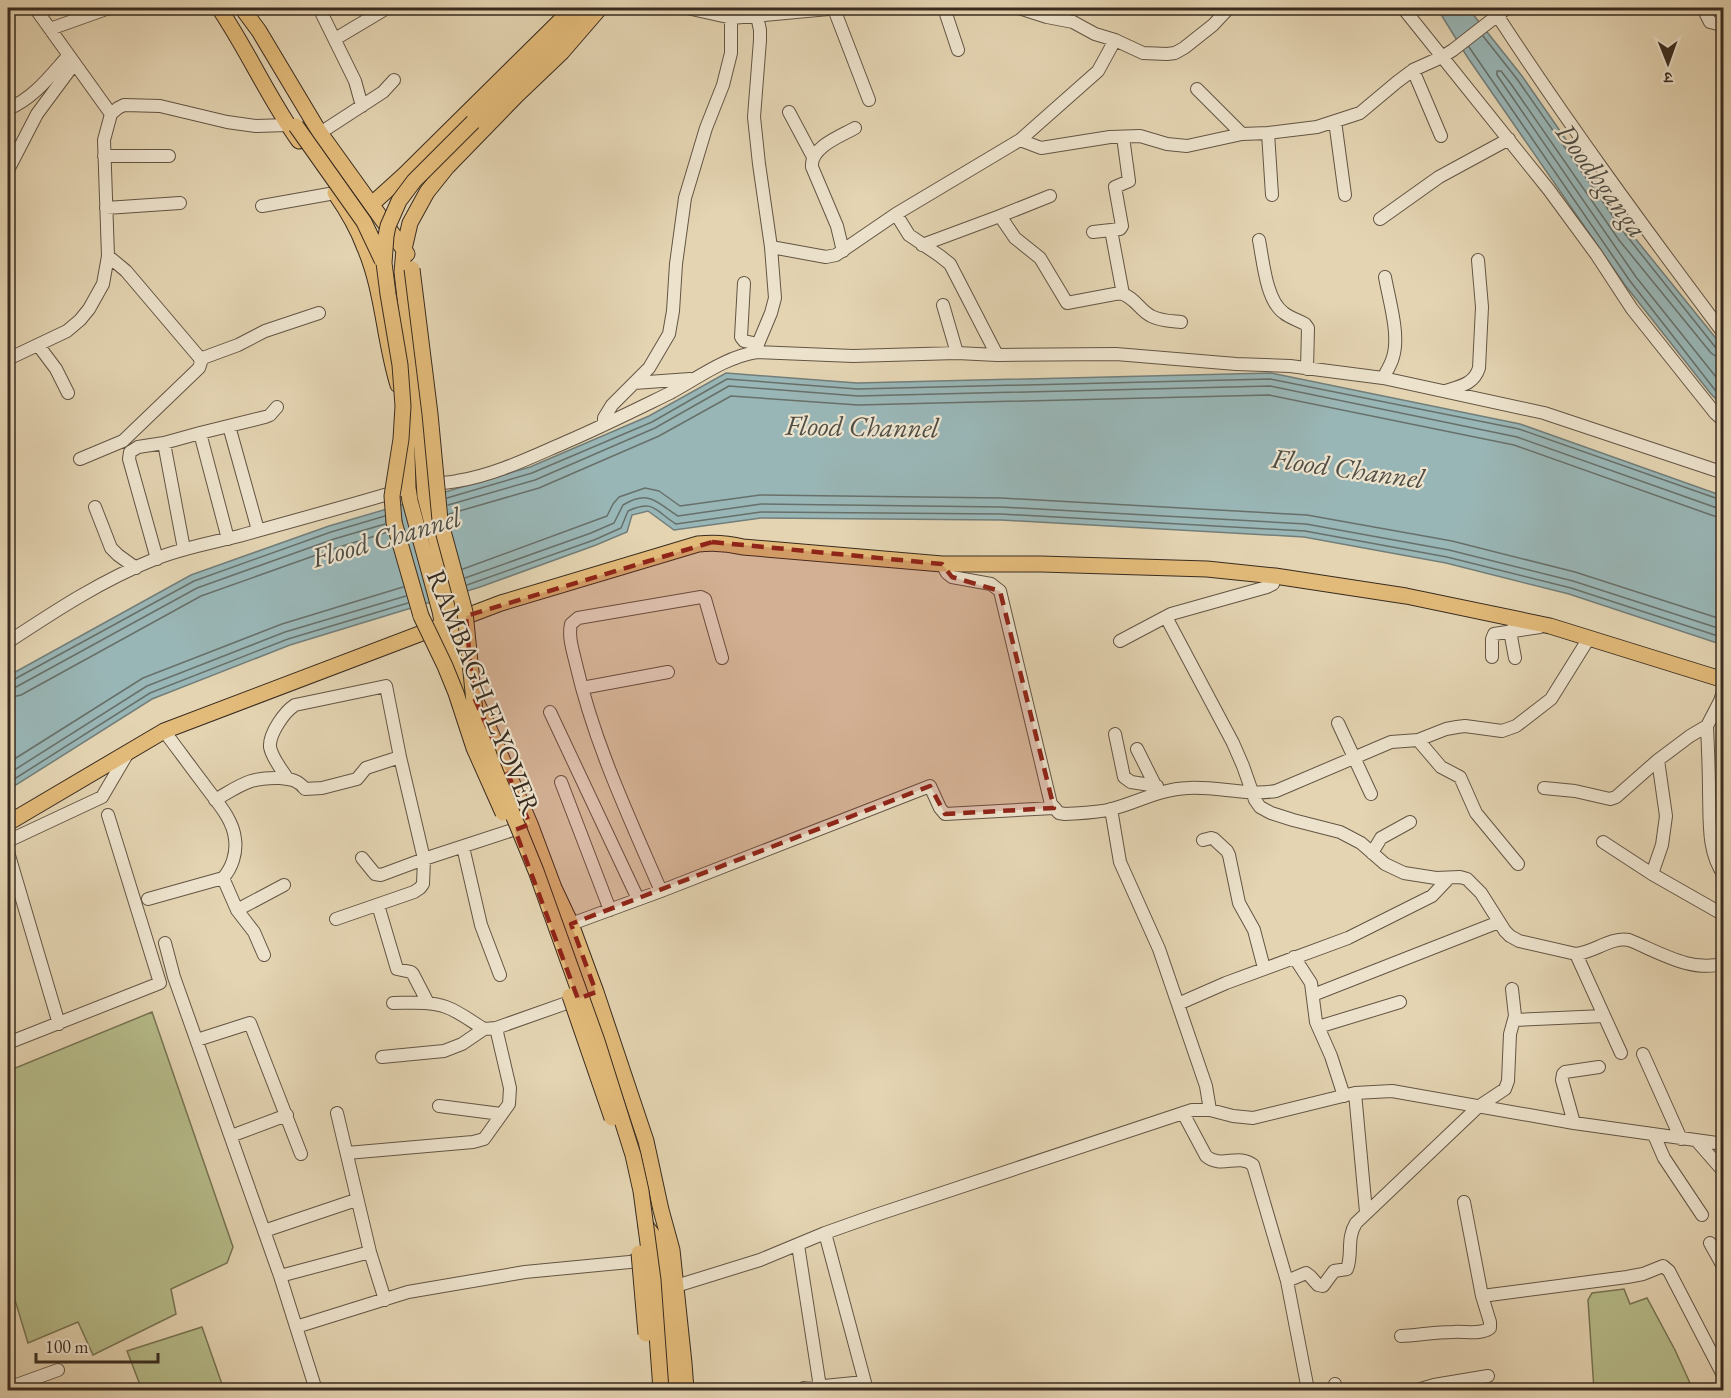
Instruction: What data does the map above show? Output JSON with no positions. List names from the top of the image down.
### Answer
{
  "streets": {
    "main road": ["RAMBAGH FLYOVER"]
  },
  "water": ["Doodhganga", "Flood Channel"],
  "scale_bar": "100 m",
  "north": "bottom"
}
